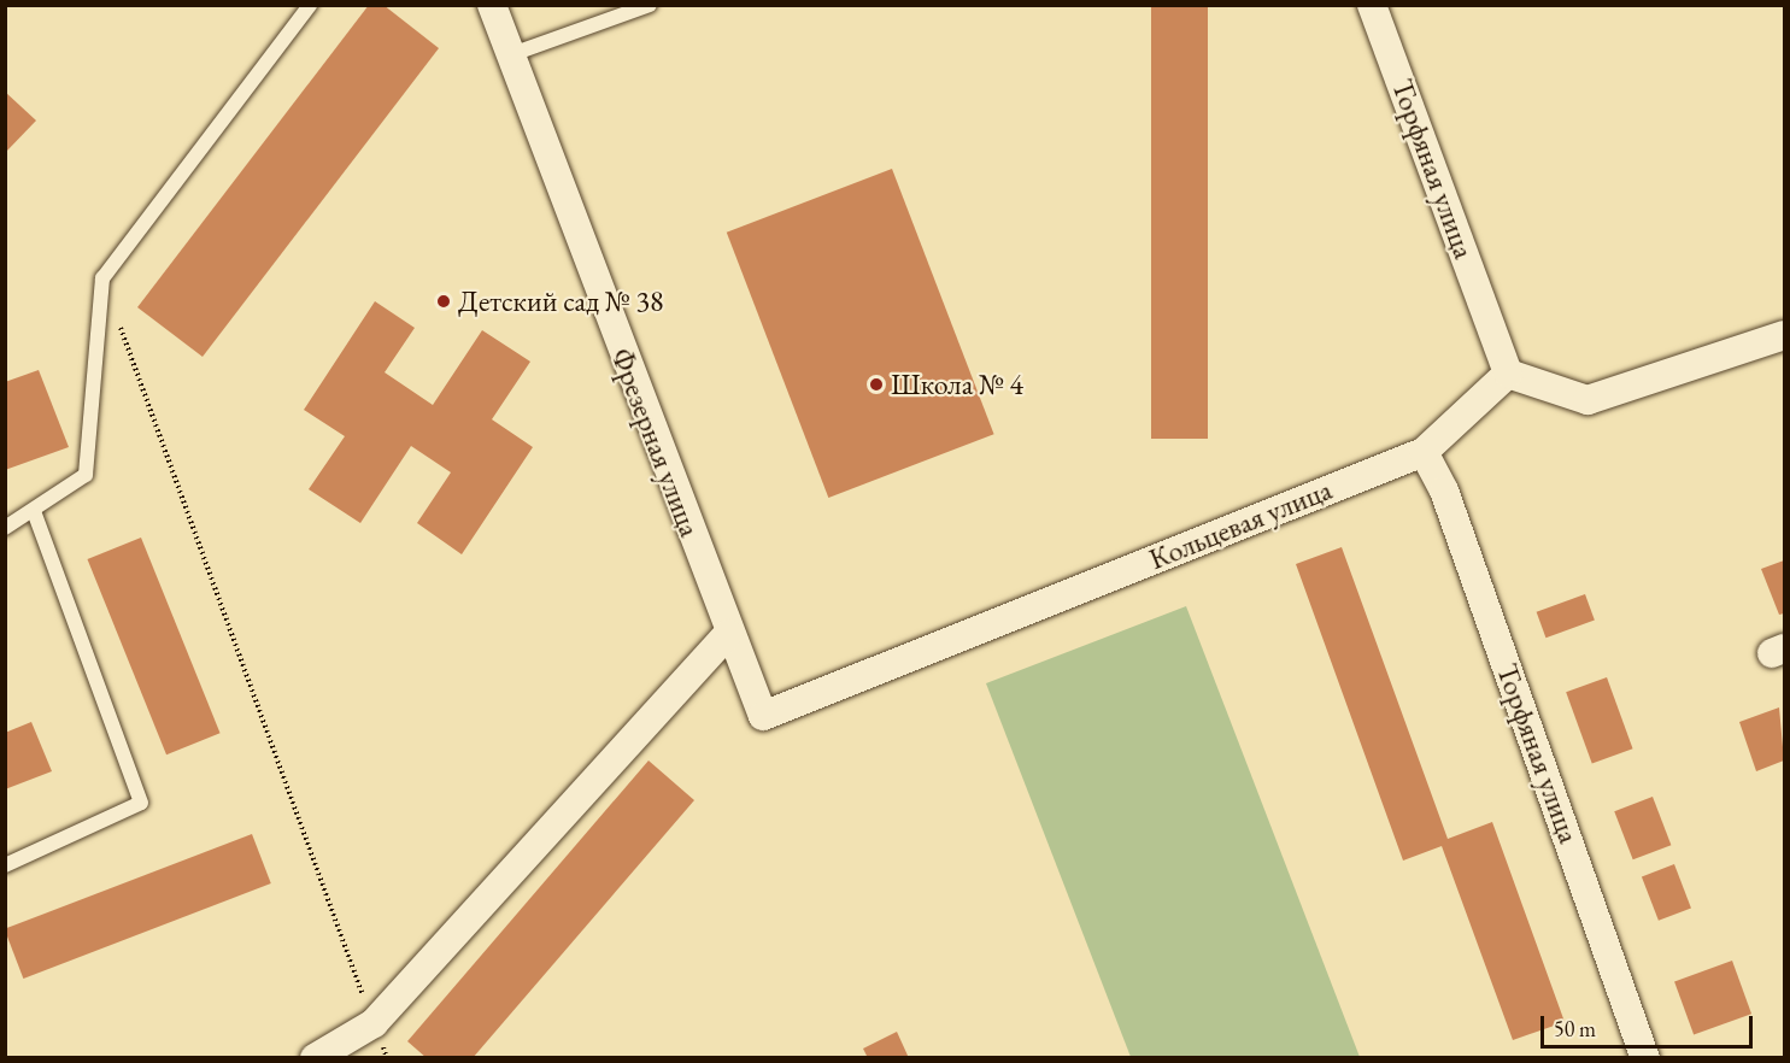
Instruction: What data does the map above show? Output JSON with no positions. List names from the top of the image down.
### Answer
{
  "streets": {
    "street": ["Торфяная улица", "Фрезерная улица", "Кольцевая улица"]
  },
  "crossings": [
    ["Торфяная улица", "Кольцевая улица"],
    ["Фрезерная улица", "Кольцевая улица"]
  ],
  "places": ["Детский сад № 38", "Школа № 4"],
  "scale_bar": "50 m"
}
